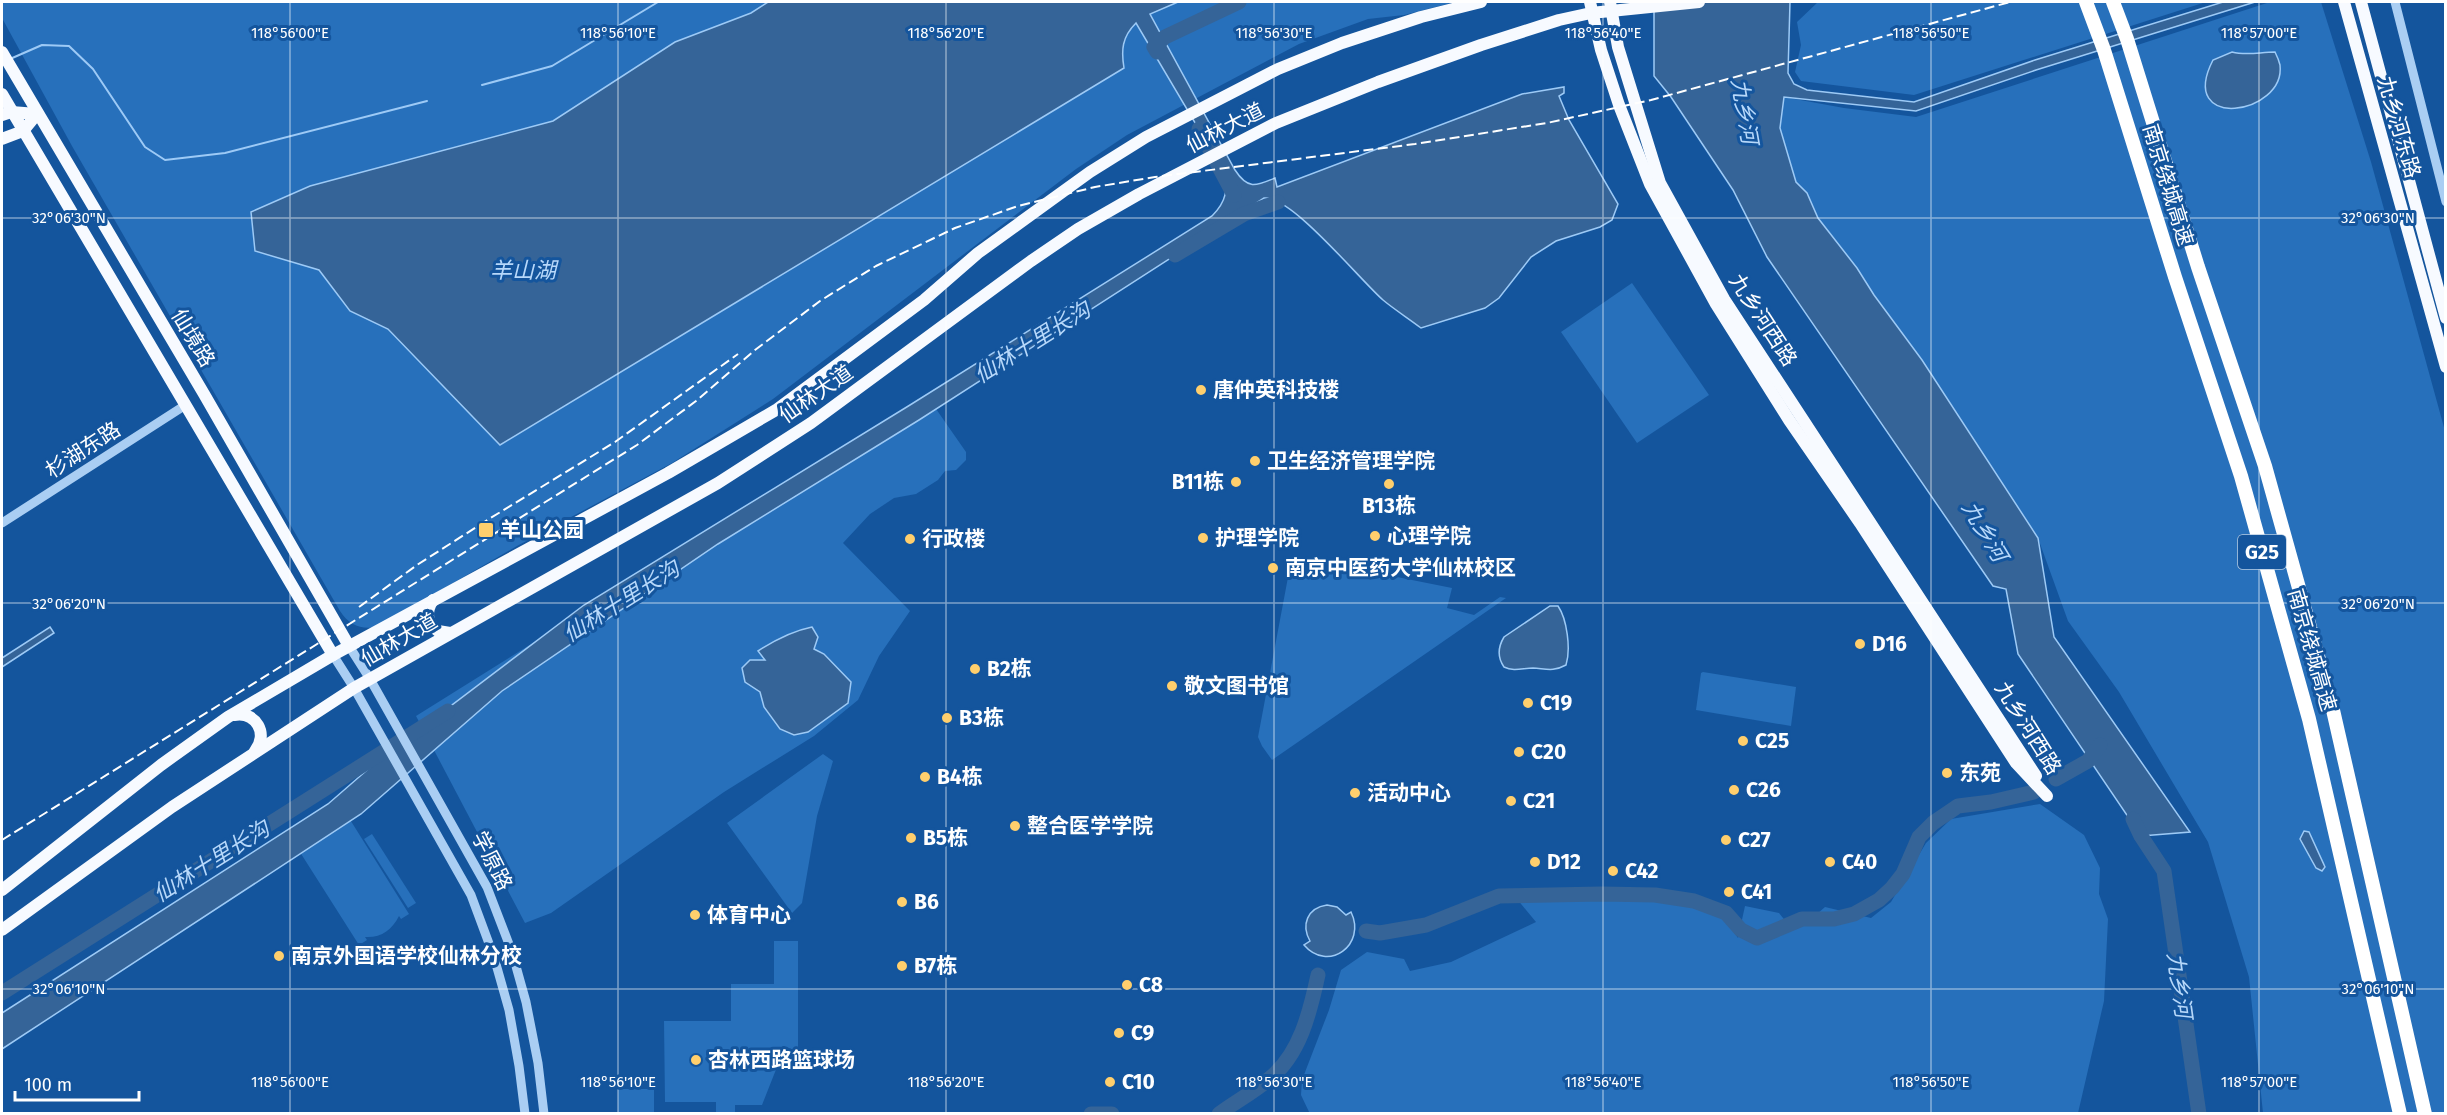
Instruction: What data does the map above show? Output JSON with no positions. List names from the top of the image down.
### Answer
{
  "streets": {
    "highway": ["南京绕城高速", "G25"],
    "main road": [
      "九乡河东路",
      "仙林大道",
      "九乡河西路",
      "仙境路"
    ],
    "street": ["杉湖东路", "学原路"]
  },
  "crossings": [
    ["仙林大道", "九乡河西路"],
    ["仙林大道", "仙境路"],
    ["仙林大道", "学原路"],
    ["仙境路", "杉湖东路"],
    ["仙境路", "学原路"]
  ],
  "water": ["九乡河", "羊山湖", "仙林十里长沟"],
  "places": {
    "other": [
      "唐仲英科技楼",
      "卫生经济管理学院",
      "B11栋",
      "B13栋",
      "心理学院",
      "护理学院",
      "行政楼",
      "南京中医药大学仙林校区",
      "D16",
      "B2栋",
      "敬文图书馆",
      "C19",
      "B3栋",
      "C25",
      "C20",
      "东苑",
      "B4栋",
      "C26",
      "活动中心",
      "C21",
      "整合医学学院",
      "B5栋",
      "C27",
      "D12",
      "C40",
      "C42",
      "C41",
      "B6",
      "体育中心",
      "南京外国语学校仙林分校",
      "B7栋",
      "C8",
      "C9",
      "杏林西路篮球场",
      "C10"
    ],
    "transit": ["羊山公园"]
  },
  "scale_bar": "100 m",
  "coordinates": [
    "118°56'00\"E",
    "118°56'10\"E",
    "118°56'20\"E",
    "118°56'30\"E",
    "118°56'40\"E",
    "118°56'50\"E",
    "118°57'00\"E",
    "32°06'30\"N",
    "32°06'20\"N",
    "32°06'10\"N"
  ]
}
